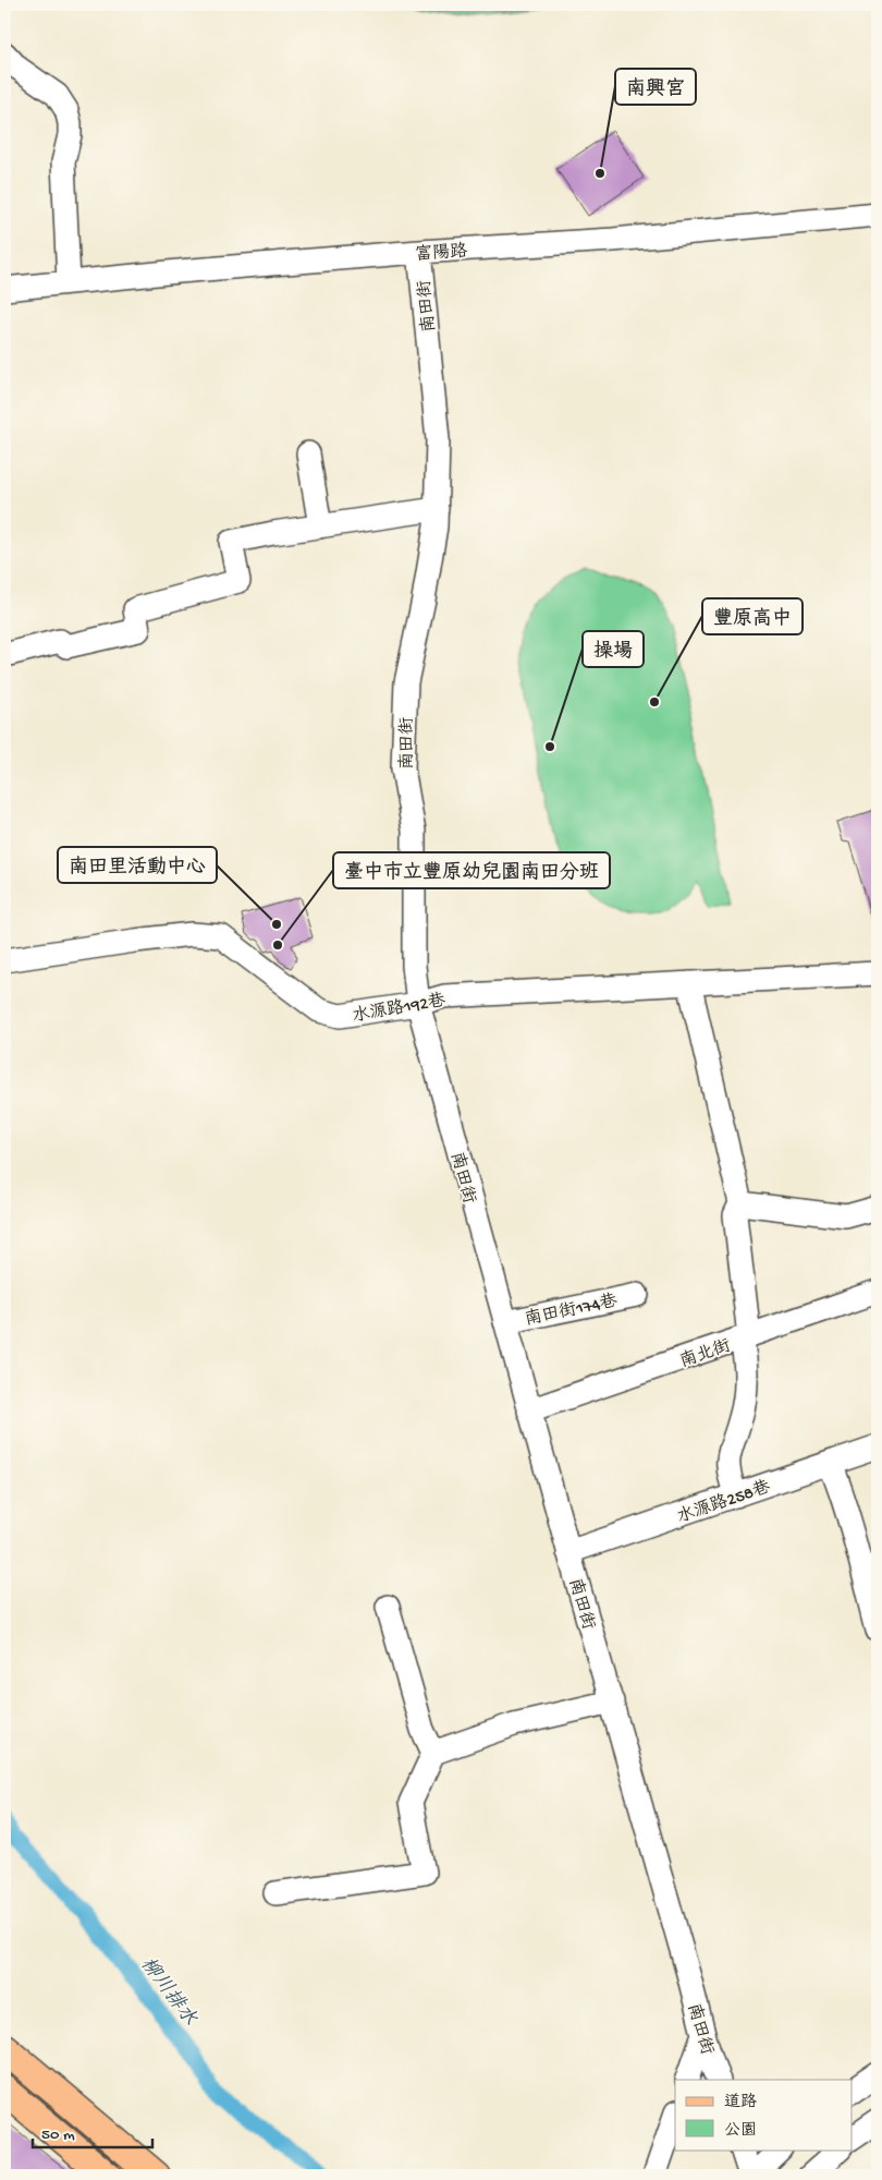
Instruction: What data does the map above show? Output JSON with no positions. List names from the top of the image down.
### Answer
{
  "streets": {
    "street": [
      "富陽路",
      "南田街",
      "水源路192巷",
      "南田街174巷",
      "南北街",
      "水源路258巷"
    ]
  },
  "crossings": [
    ["富陽路", "南田街"],
    ["南田街", "水源路192巷"],
    ["南田街", "南田街174巷"],
    ["南田街", "南北街"],
    ["南田街", "水源路258巷"]
  ],
  "water": ["柳川排水"],
  "places": [
    "南興宮",
    "豐原高中",
    "操場",
    "南田里活動中心",
    "臺中市立豐原幼兒園南田分班"
  ],
  "legend": ["道路", "公園"],
  "scale_bar": "50 m"
}
